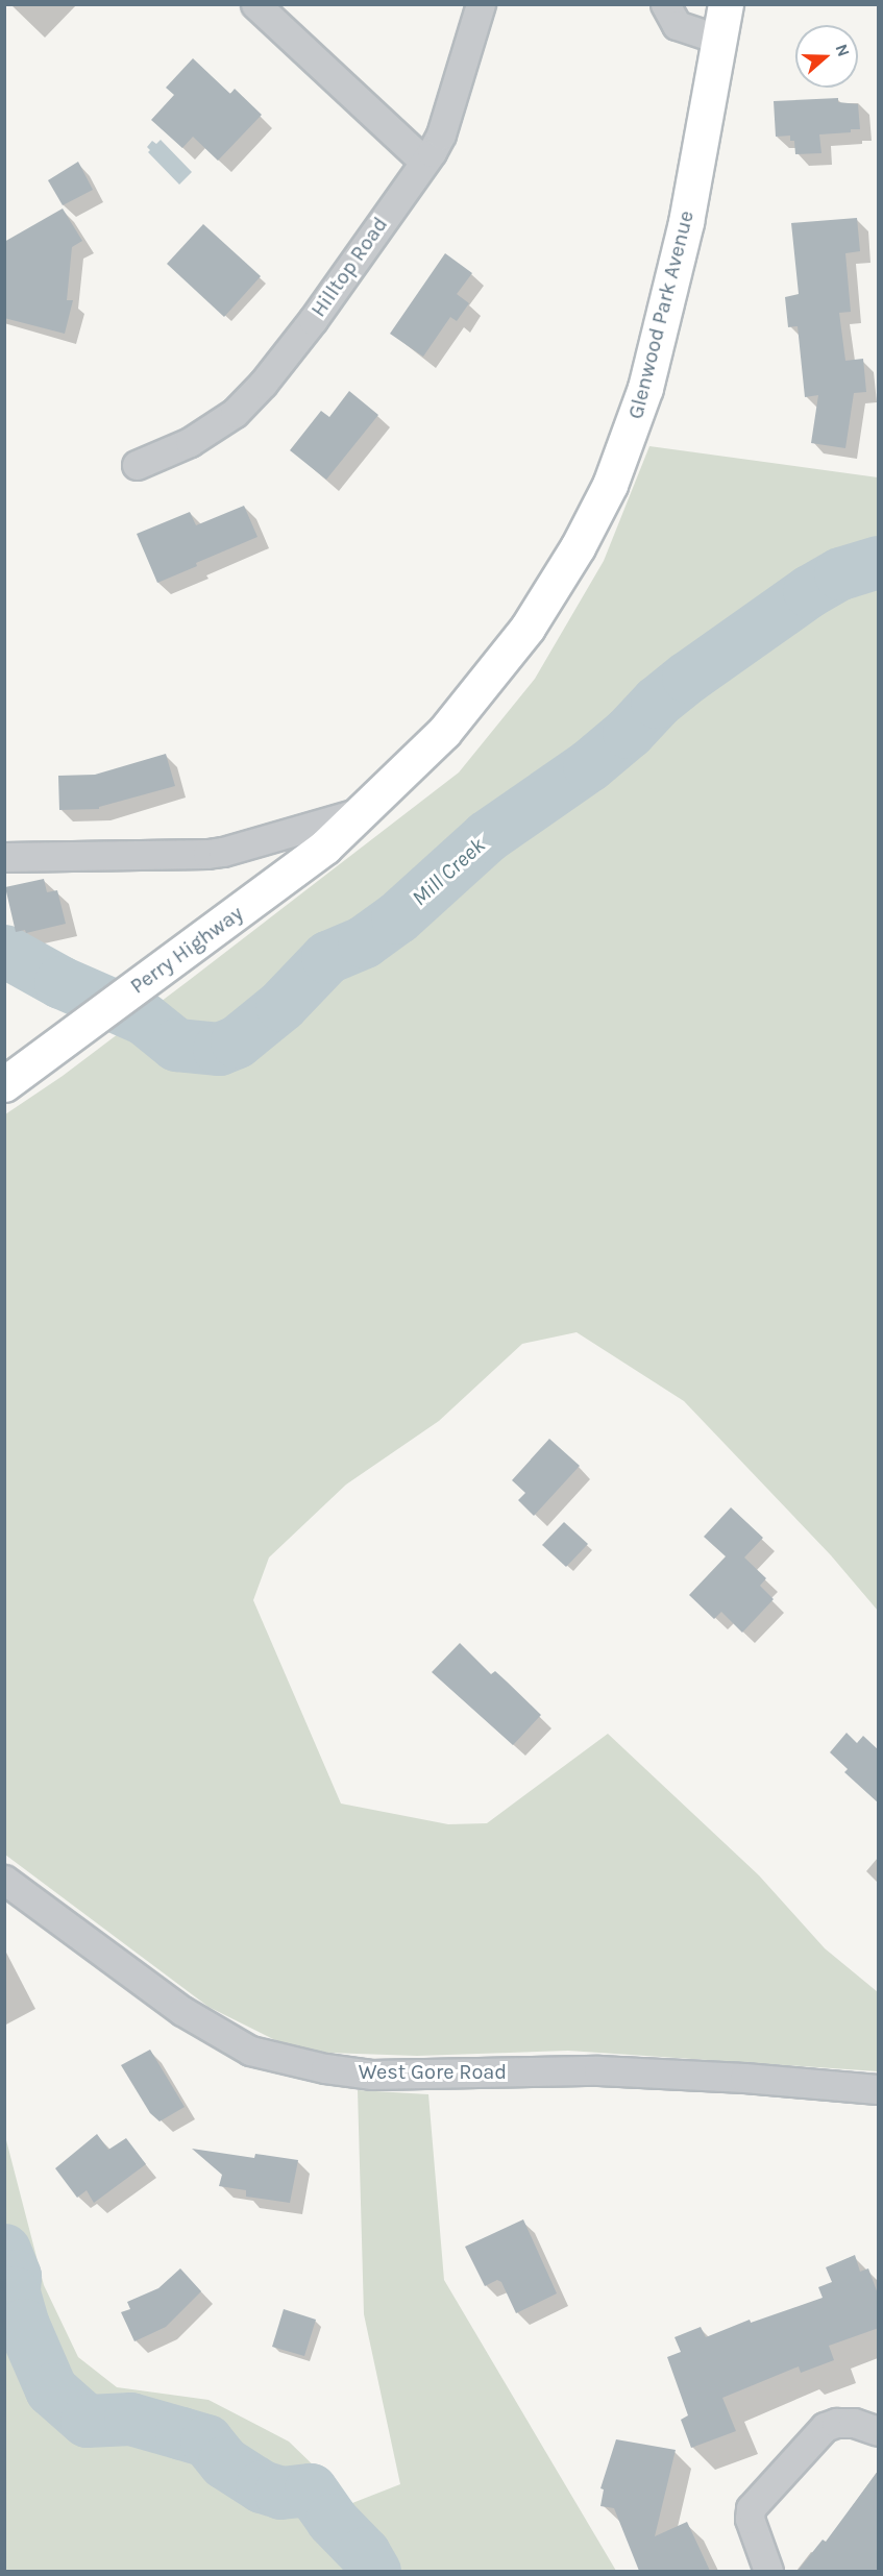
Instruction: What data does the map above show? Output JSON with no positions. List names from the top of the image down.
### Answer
{
  "streets": {
    "main road": ["Glenwood Park Avenue", "Perry Highway"],
    "street": ["Hilltop Road", "West Gore Road"]
  },
  "crossings": [
    ["Glenwood Park Avenue", "Perry Highway"]
  ],
  "water": ["Mill Creek"],
  "north": "right"
}
